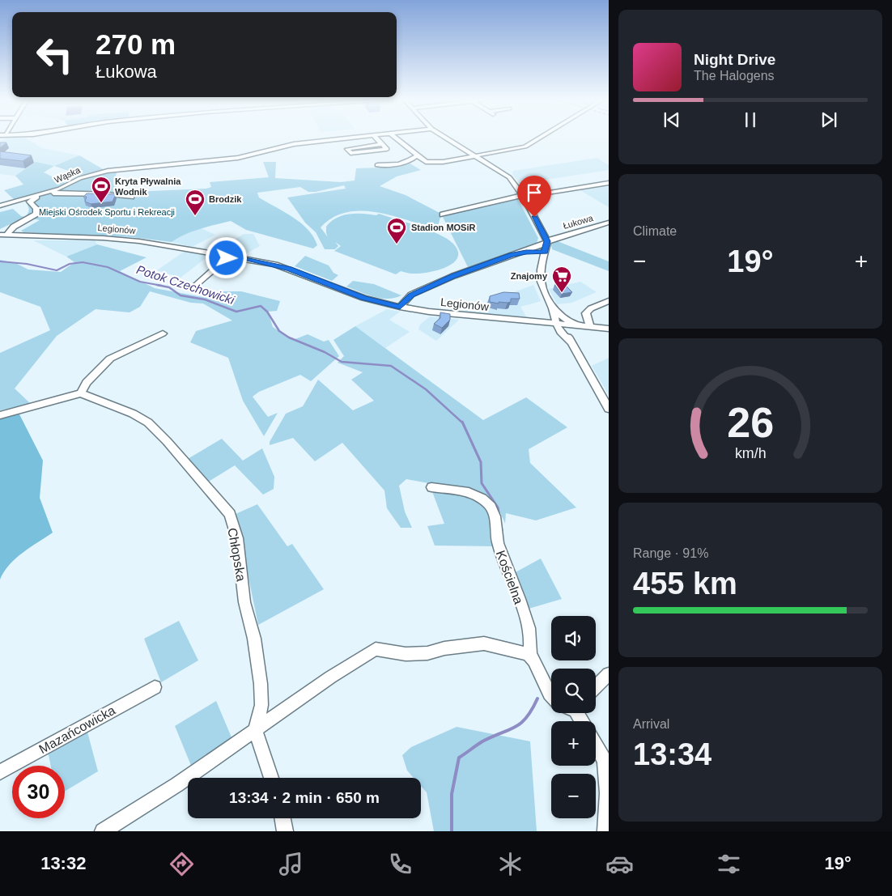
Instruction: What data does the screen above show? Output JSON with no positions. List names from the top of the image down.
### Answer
{
  "streets": {
    "street": [
      "Wąska",
      "Łukowa",
      "Legionów",
      "Chłopska",
      "Kościelna",
      "Mazańcowicka"
    ]
  },
  "crossings": [
    ["Łukowa", "Legionów"]
  ],
  "water": ["Potok Czechowicki"],
  "parks": ["Miejski Ośrodek Sportu i Rekreacji"],
  "places": {
    "sports": ["Kryta Pływalnia Wodnik", "Brodzik", "Stadion MOSiR"],
    "supermarket": ["Znajomy"]
  },
  "page": {
    "turn": ["270 m", "Łukowa"],
    "song": ["Night Drive", "The Halogens"],
    "tile": [
      "Climate",
      ["Range · 91%", "455 km"],
      ["Arrival", "13:34"]
    ],
    "heat": ["−", "19°", "+"],
    "map_buttons": ["+", "−"],
    "limit": "30",
    "trip": "13:34 · 2 min · 650 m",
    "tabs": ["13:32", "19°"],
    "gauge": ["26", "km/h"]
  }
}
